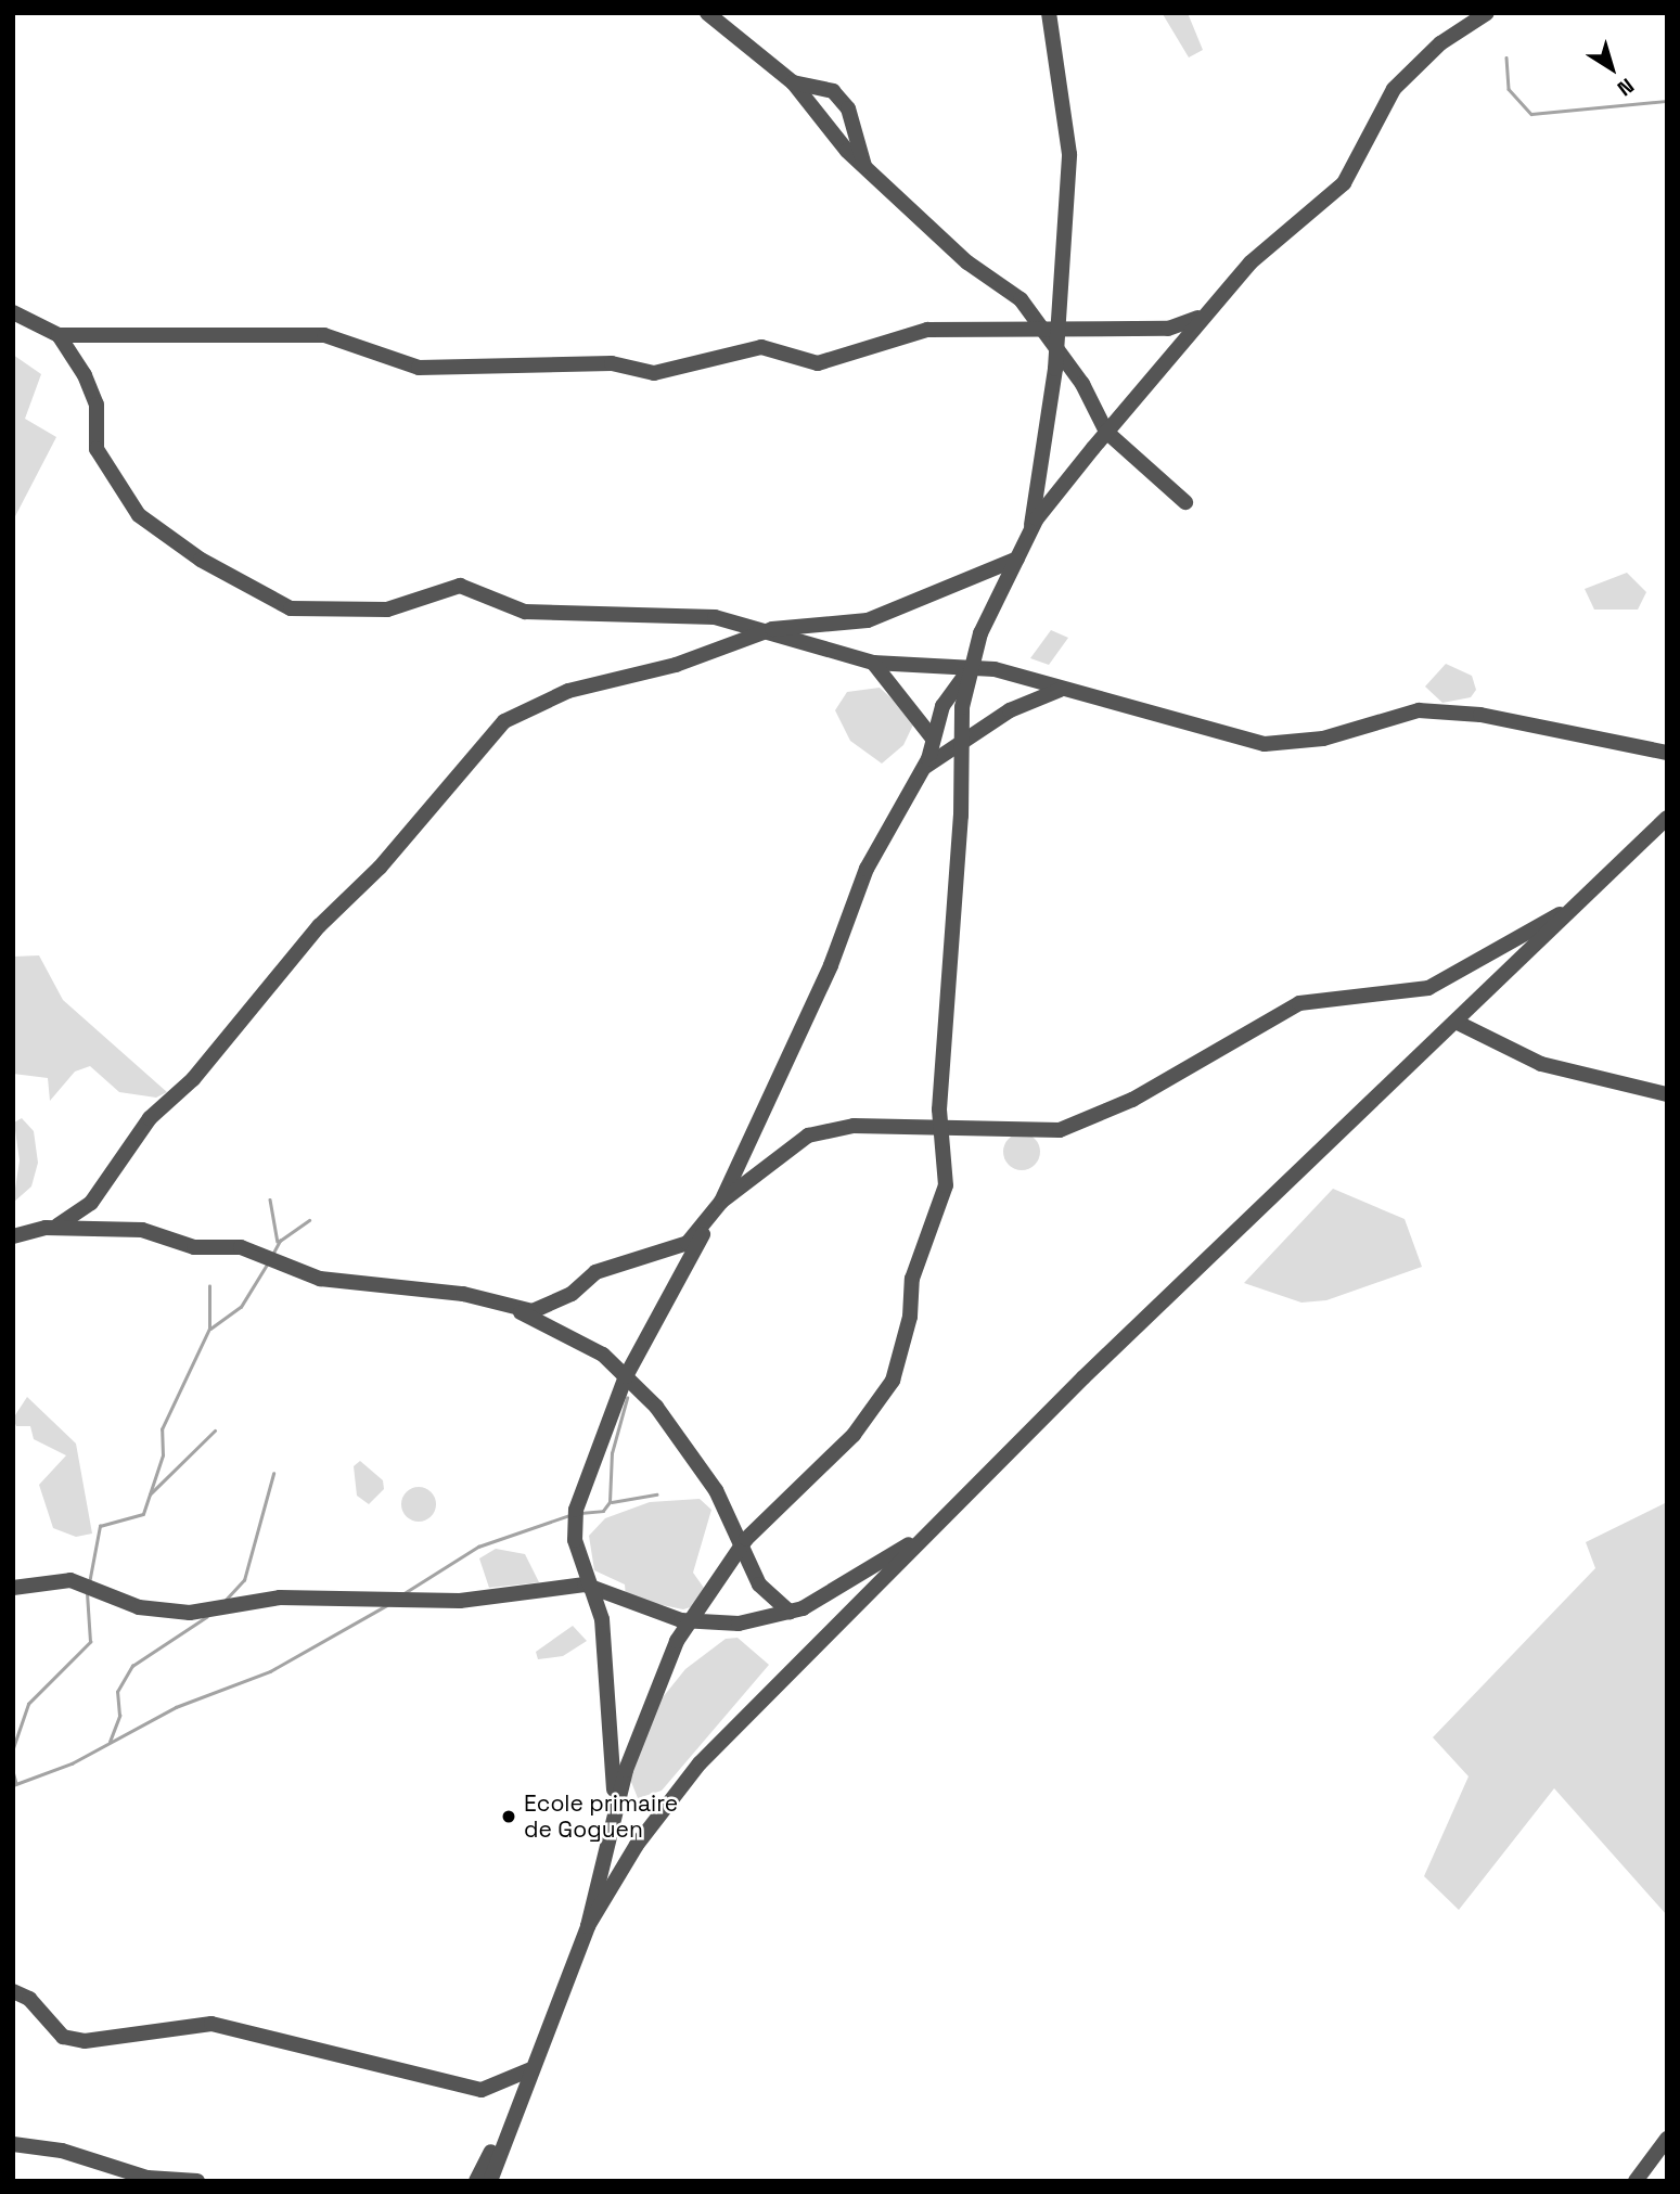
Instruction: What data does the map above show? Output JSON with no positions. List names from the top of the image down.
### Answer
{
  "places": ["Ecole primaire de Goguen"],
  "north": "bottom right"
}
